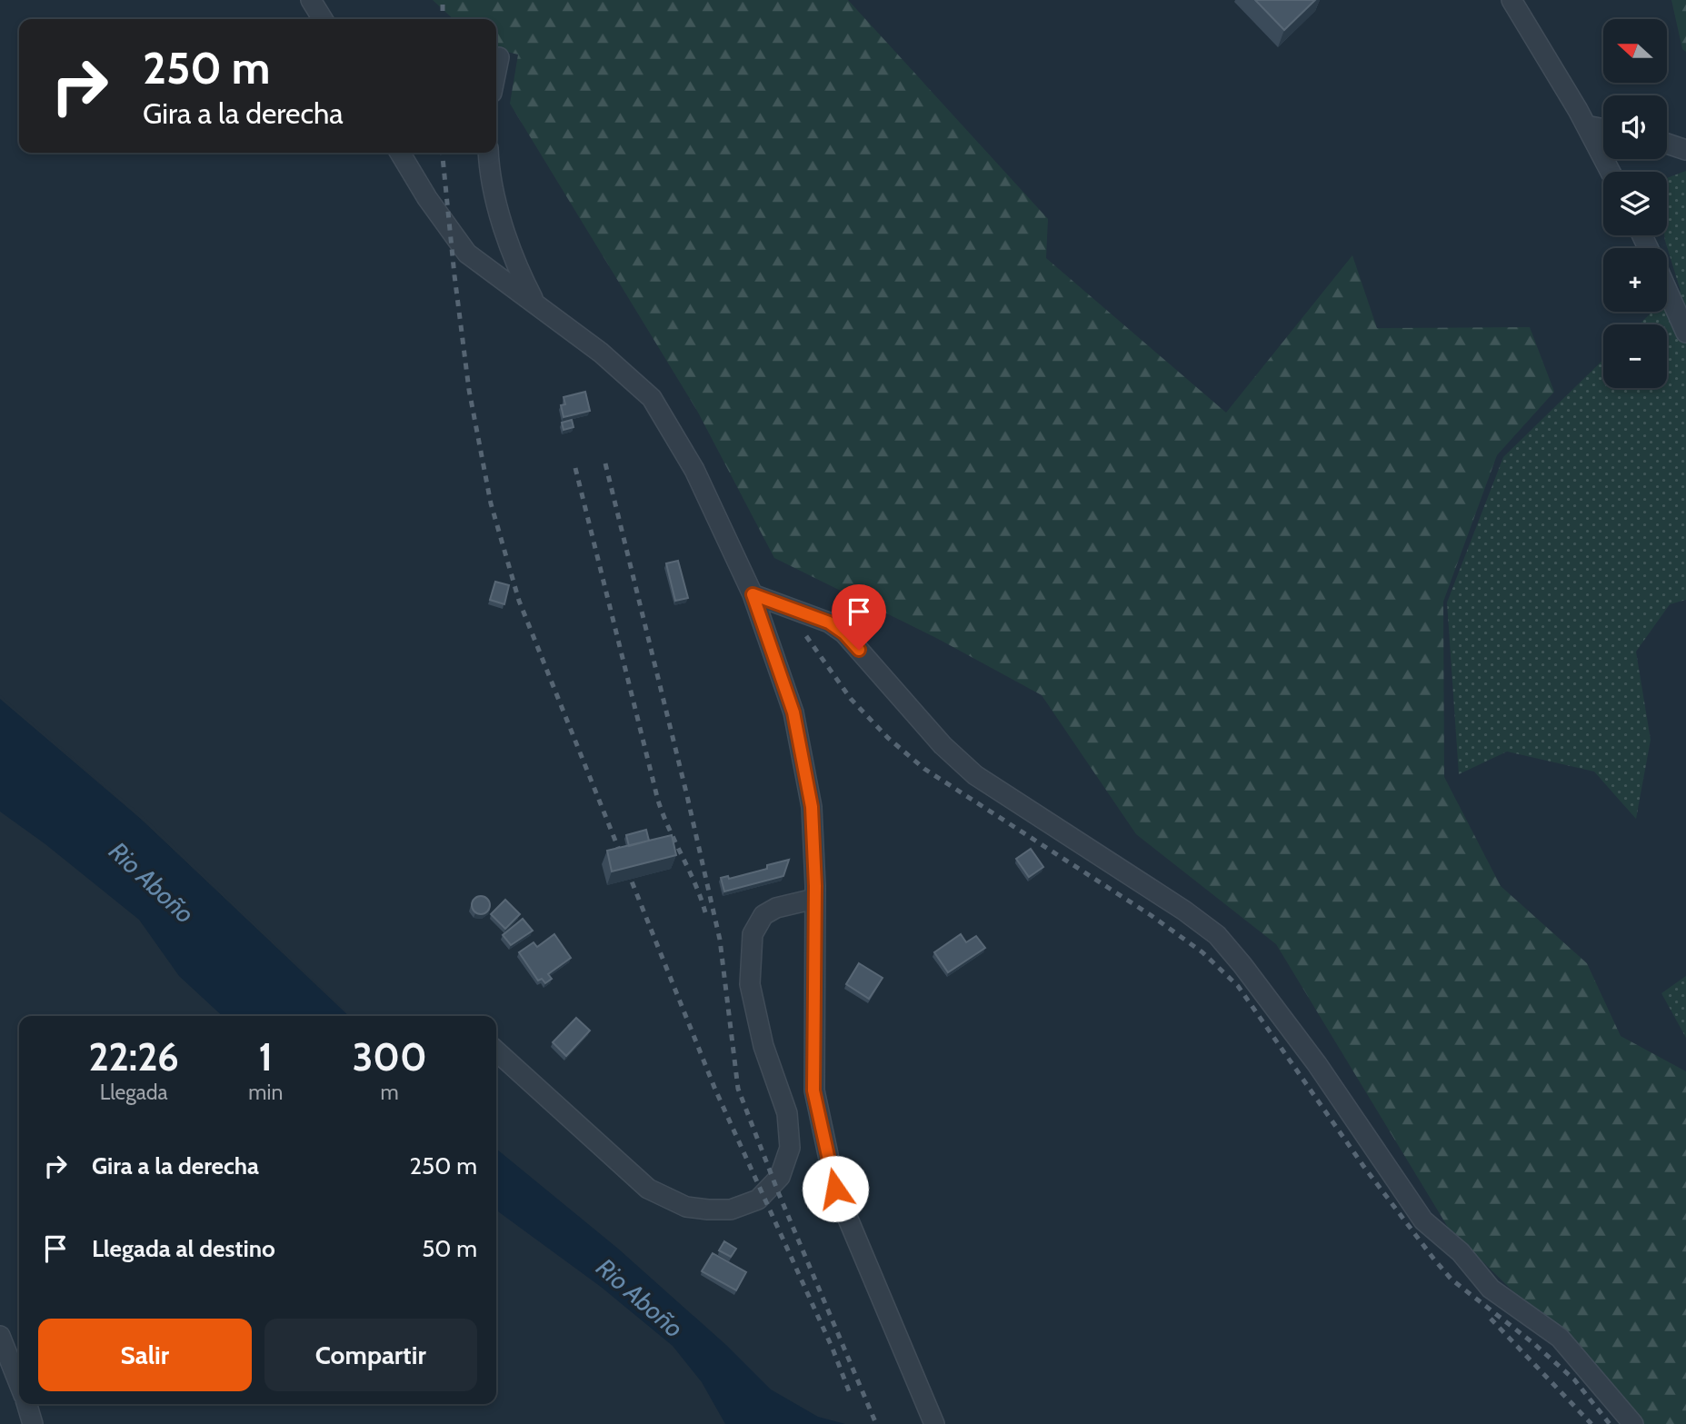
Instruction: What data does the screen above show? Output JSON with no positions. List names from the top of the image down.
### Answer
{
  "water": ["Rio Aboño"],
  "north": "left",
  "page": {
    "map_buttons": ["+", "−"],
    "turn": ["250 m", "Gira a la derecha"],
    "eta": [
      "22:26",
      "Llegada",
      "1",
      "min",
      "300",
      "m"
    ],
    "list": [
      {
        "name": "Gira a la derecha",
        "value": "250 m"
      },
      {
        "name": "Llegada al destino",
        "value": "50 m"
      }
    ],
    "buttons": ["Salir", "Compartir"]
  }
}
